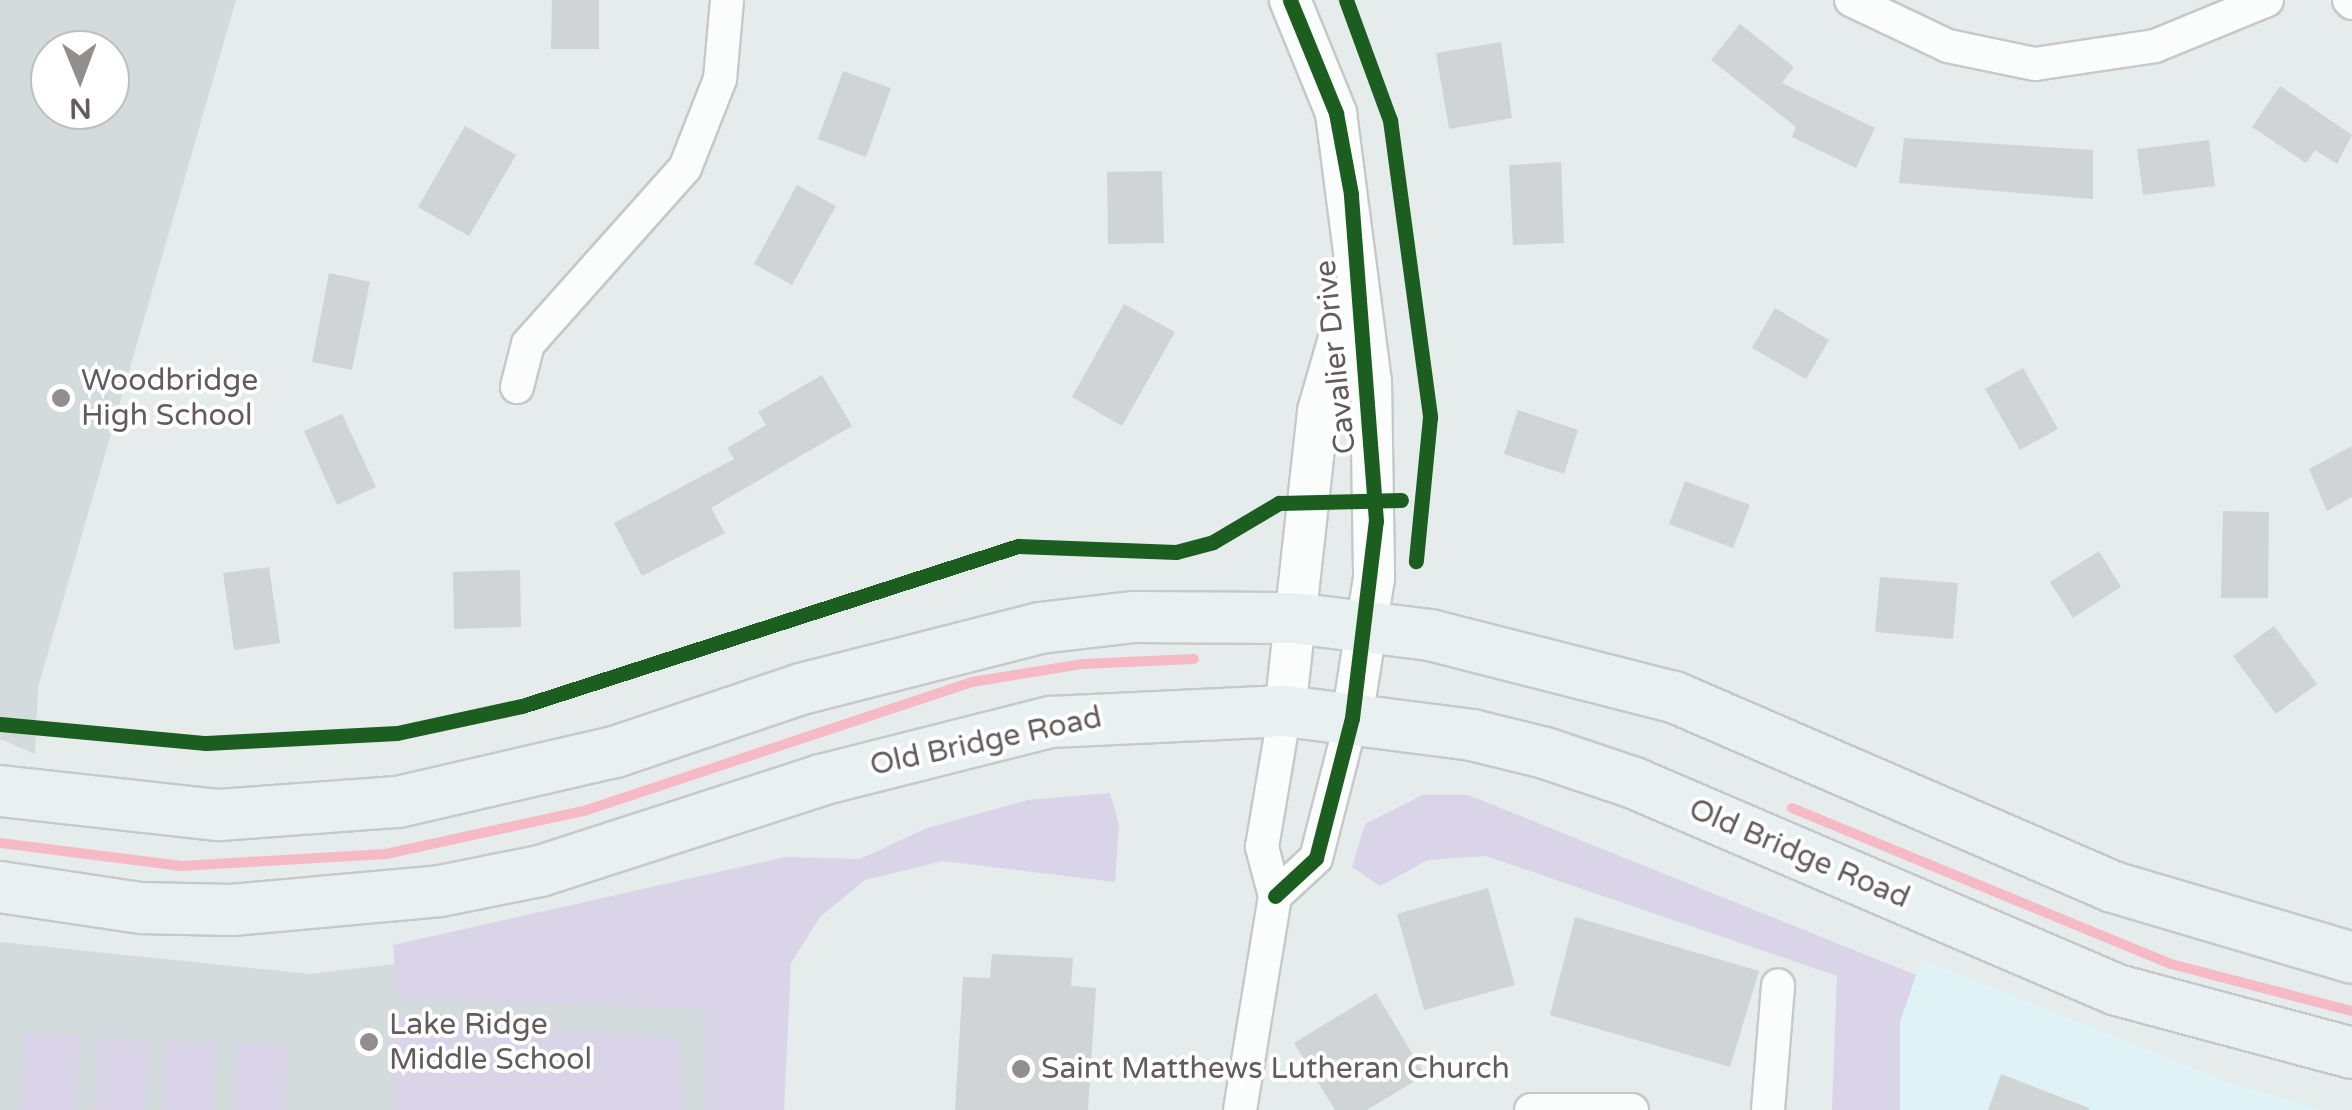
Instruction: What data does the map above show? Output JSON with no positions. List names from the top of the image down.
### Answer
{
  "streets": {
    "main road": ["Old Bridge Road"],
    "street": ["Cavalier Drive"]
  },
  "crossings": [
    ["Cavalier Drive", "Old Bridge Road"]
  ],
  "places": ["Woodbridge High School", "Lake Ridge Middle School", "Saint Matthews Lutheran Church"],
  "north": "bottom"
}
